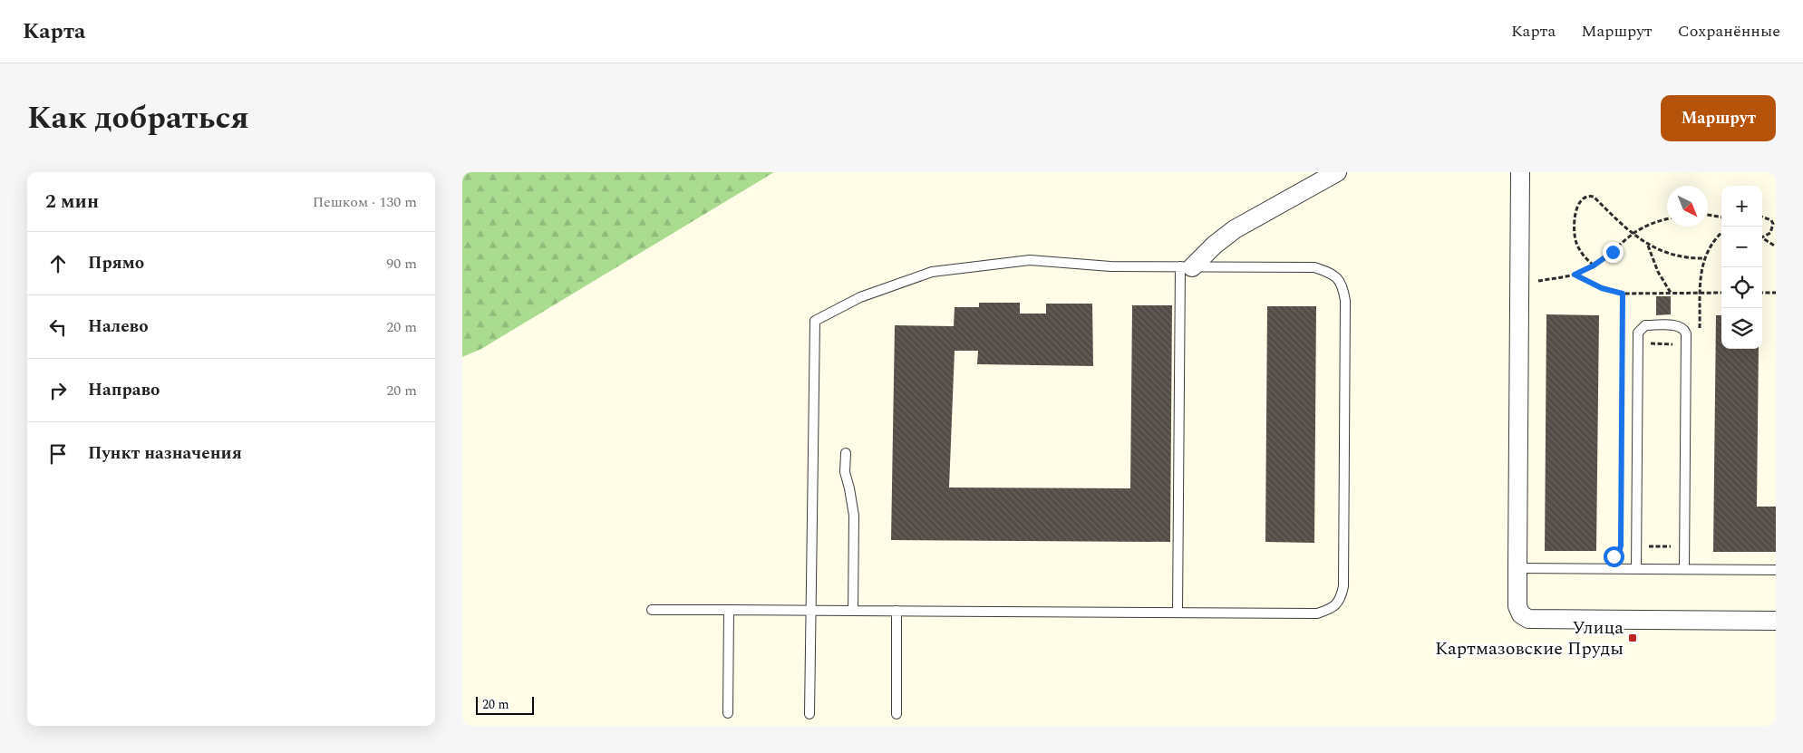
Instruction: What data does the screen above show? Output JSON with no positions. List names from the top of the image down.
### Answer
{
  "places": {
    "transit": ["Улица Картмазовские Пруды"]
  },
  "scale_bar": "20 m",
  "north": "bottom right",
  "page": {
    "header": "Карта",
    "nav": ["Карта", "Маршрут", "Сохранённые"],
    "title": "Как добраться",
    "buttons": "Маршрут",
    "heading": ["2 мин", "Пешком · 130 m"],
    "map_buttons": ["+", "−"],
    "list": [
      ["Прямо", "90 m"],
      ["Налево", "20 m"],
      ["Направо", "20 m"],
      "Пункт назначения"
    ],
    "scale": "20 m"
  }
}
